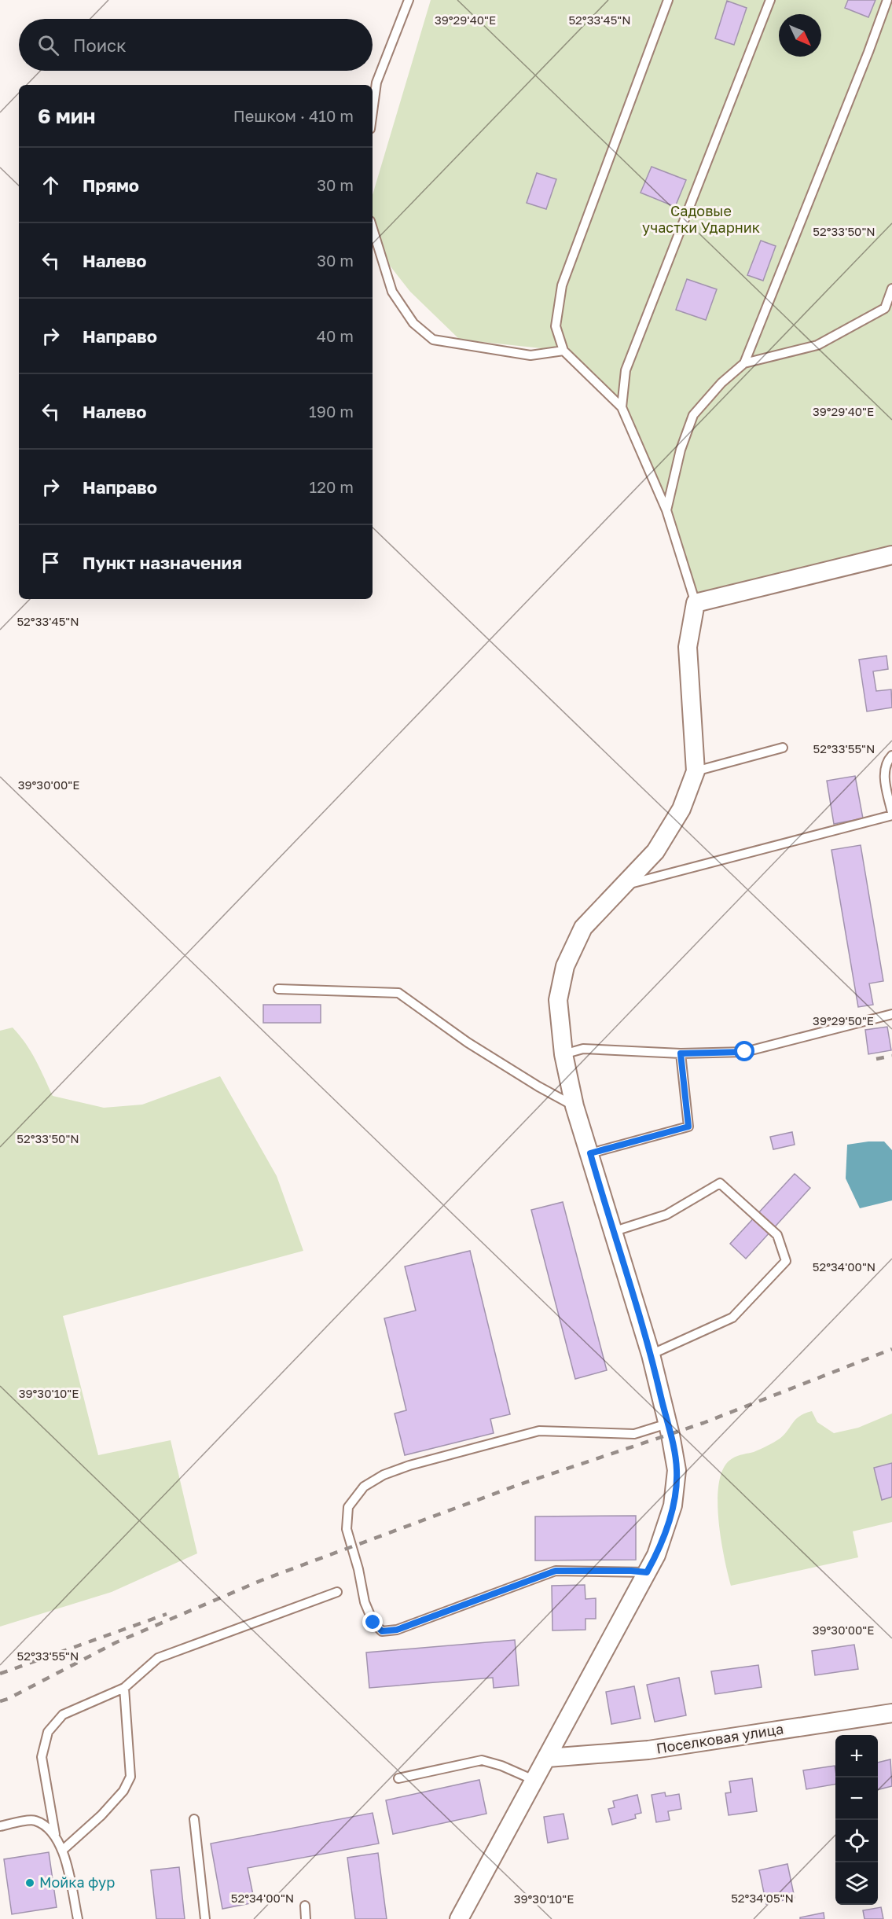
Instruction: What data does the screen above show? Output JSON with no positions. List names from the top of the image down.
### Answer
{
  "streets": {
    "street": ["Поселковая улица"]
  },
  "parks": ["Садовые участки Ударник"],
  "places": ["Мойка фур"],
  "north": "bottom right",
  "page": {
    "search": "Поиск",
    "heading": ["6 мин", "Пешком · 410 m"],
    "list": [
      ["Прямо", "30 m"],
      ["Налево", "30 m"],
      ["Направо", "40 m"],
      ["Налево", "190 m"],
      ["Направо", "120 m"],
      "Пункт назначения"
    ],
    "map_buttons": ["+", "−"]
  },
  "coordinates": [
    "39°29'40\"E",
    "52°33'45\"N",
    "52°33'50\"N",
    "52°33'55\"N",
    "39°30'00\"E",
    "39°29'50\"E",
    "52°34'00\"N",
    "39°30'10\"E",
    "52°34'05\"N"
  ]
}
